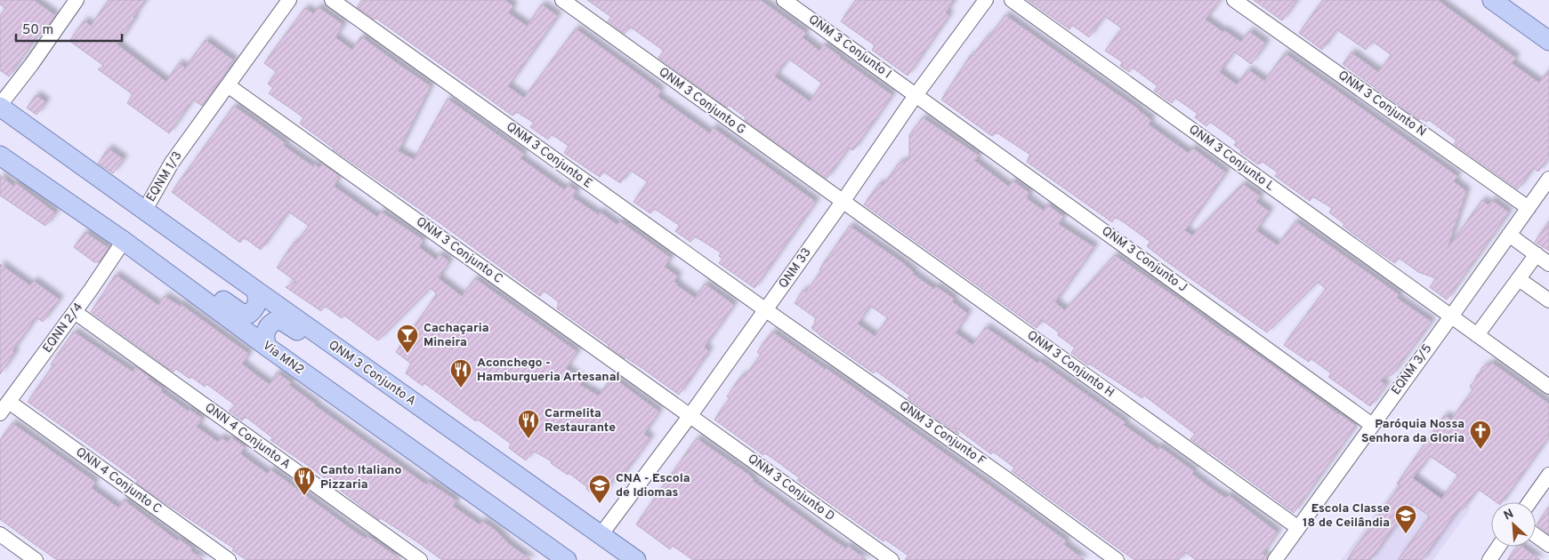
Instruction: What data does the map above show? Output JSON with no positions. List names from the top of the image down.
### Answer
{
  "streets": {
    "main road": ["EQNM 1/3", "Via MN2", "QNM 3 Conjunto A"],
    "street": [
      "QNM 3 Conjunto I",
      "QNM 3 Conjunto G",
      "QNM 3 Conjunto N",
      "QNM 3 Conjunto E",
      "QNM 3 Conjunto L",
      "QNM 3 Conjunto C",
      "QNM 3 Conjunto J",
      "QNM 33",
      "EQNN 2/4",
      "QNM 3 Conjunto H",
      "EQNM 3/5",
      "QNM 3 Conjunto F",
      "QNN 4 Conjunto A",
      "QNN 4 Conjunto C",
      "QNM 3 Conjunto D"
    ]
  },
  "crossings": [
    ["QNM 3 Conjunto I", "QNM 3 Conjunto J"],
    ["QNM 3 Conjunto I", "QNM 33"],
    ["QNM 3 Conjunto G", "QNM 33"],
    ["QNM 3 Conjunto G", "QNM 3 Conjunto H"],
    ["QNM 3 Conjunto N", "EQNM 3/5"],
    ["QNM 3 Conjunto E", "QNM 33"],
    ["QNM 3 Conjunto E", "QNM 3 Conjunto F"],
    ["QNM 3 Conjunto L", "EQNM 3/5"],
    ["EQNM 1/3", "QNM 3 Conjunto C"],
    ["EQNM 1/3", "QNM 3 Conjunto A"],
    ["QNM 3 Conjunto C", "QNM 33"],
    ["QNM 3 Conjunto C", "QNM 3 Conjunto D"],
    ["QNM 3 Conjunto J", "QNM 33"],
    ["QNM 3 Conjunto J", "EQNM 3/5"],
    ["QNM 33", "QNM 3 Conjunto H"],
    ["QNM 33", "QNM 3 Conjunto A"],
    ["QNM 33", "QNM 3 Conjunto F"],
    ["QNM 33", "QNM 3 Conjunto D"],
    ["EQNN 2/4", "Via MN2"],
    ["EQNN 2/4", "QNN 4 Conjunto A"],
    ["EQNN 2/4", "QNN 4 Conjunto C"],
    ["QNM 3 Conjunto H", "EQNM 3/5"]
  ],
  "places": {
    "bar": ["Cachaçaria Mineira"],
    "restaurant": ["Aconchego - Hamburgueria Artesanal", "Carmelita Restaurante", "Canto Italiano Pizzaria"],
    "church": ["Paróquia Nossa Senhora da Gloria"],
    "school or university": ["CNA - Escola de Idiomas", "Escola Classe 18 de Ceilândia"]
  },
  "scale_bar": "50 m",
  "north": "top left"
}
